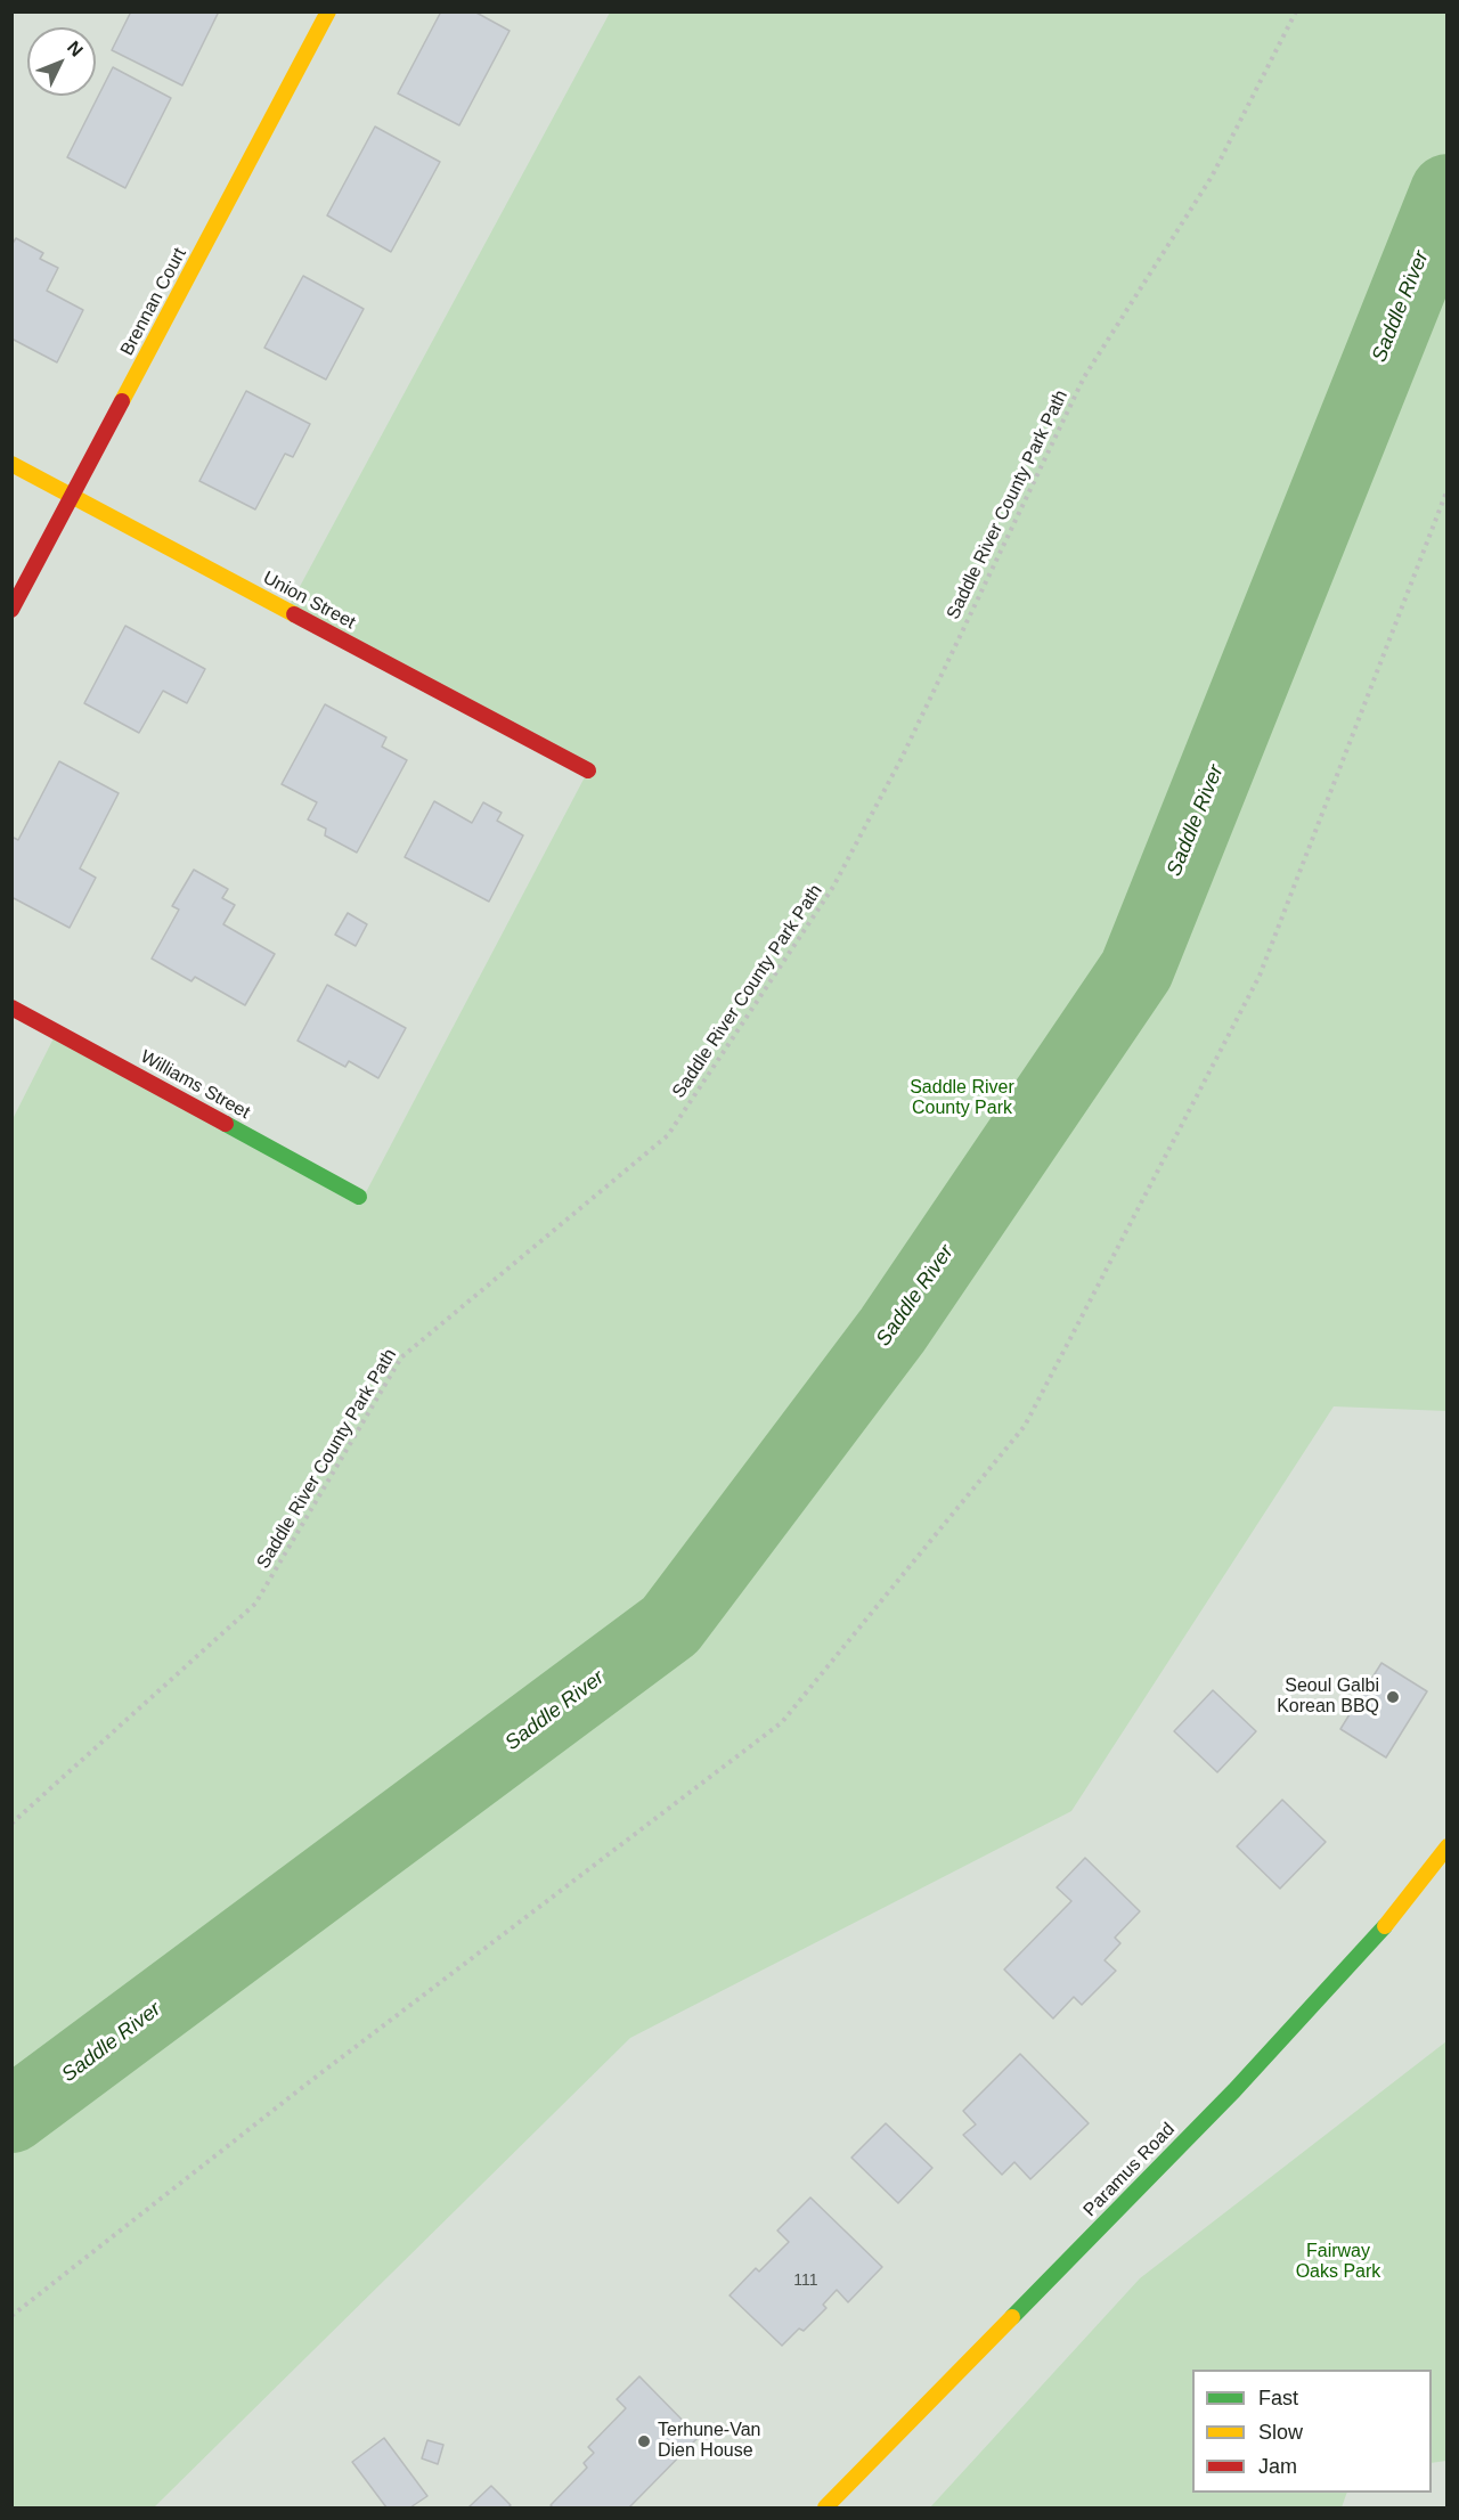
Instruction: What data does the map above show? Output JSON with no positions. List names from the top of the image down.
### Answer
{
  "streets": {
    "street": [
      "Brennan Court",
      "Union Street",
      "Williams Street",
      "Paramus Road"
    ],
    "path": ["Saddle River County Park Path"]
  },
  "crossings": [
    ["Brennan Court", "Union Street"]
  ],
  "water": ["Saddle River"],
  "parks": ["Saddle River County Park", "Fairway Oaks Park"],
  "places": ["Seoul Galbi Korean BBQ", "Terhune-Van Dien House"],
  "house_numbers": ["111"],
  "legend": ["Fast", "Slow", "Jam"],
  "north": "top right"
}
